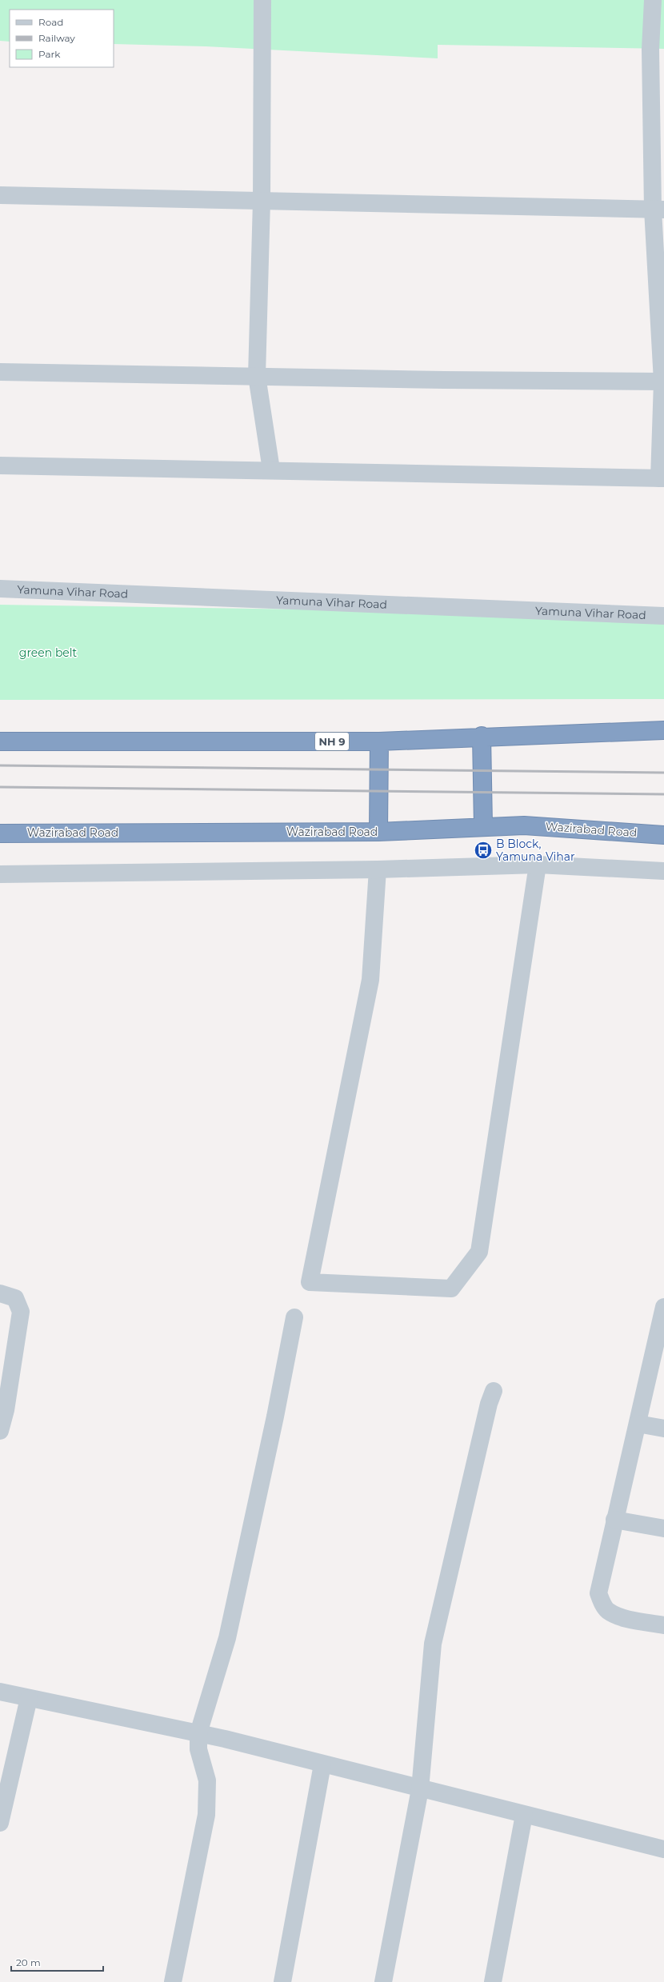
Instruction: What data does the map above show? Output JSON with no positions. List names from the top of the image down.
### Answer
{
  "streets": {
    "highway": ["NH 9", "Wazirabad Road"],
    "street": ["Yamuna Vihar Road"]
  },
  "parks": ["green belt"],
  "places": {
    "bus stop": ["B Block, Yamuna Vihar"]
  },
  "legend": ["Road", "Railway", "Park"],
  "scale_bar": "20 m"
}
